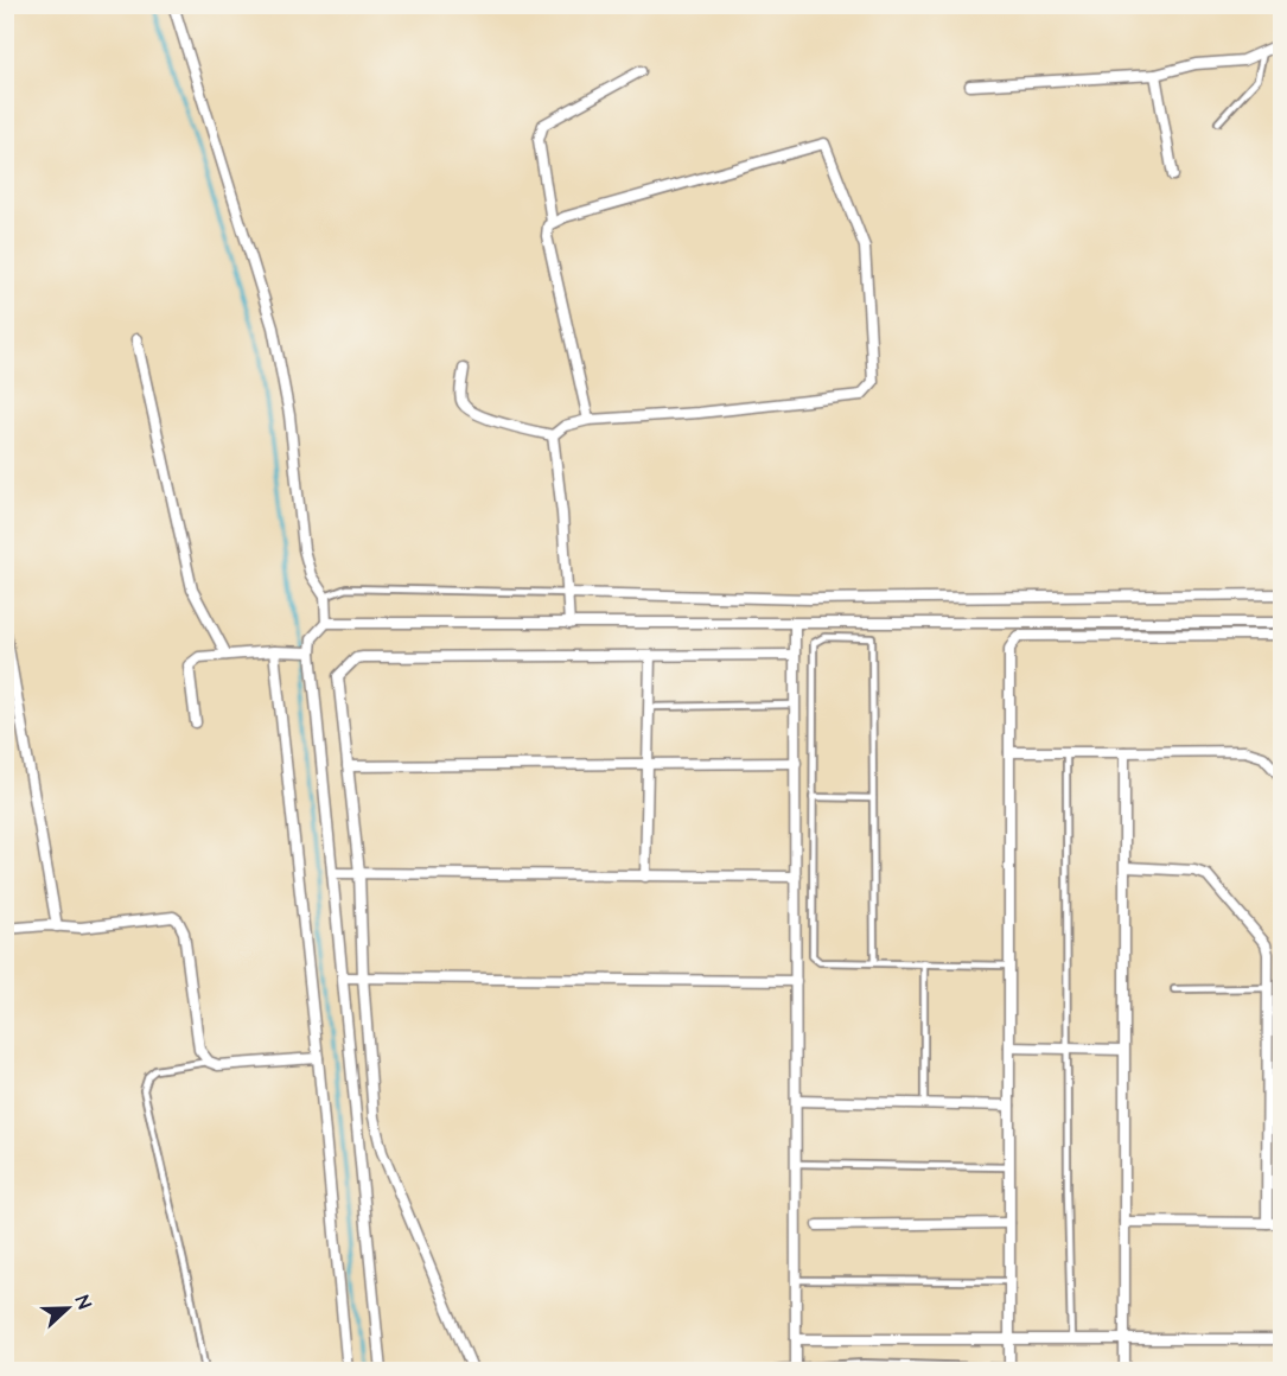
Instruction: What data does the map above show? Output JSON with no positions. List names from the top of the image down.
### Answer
{
  "north": "right"
}
